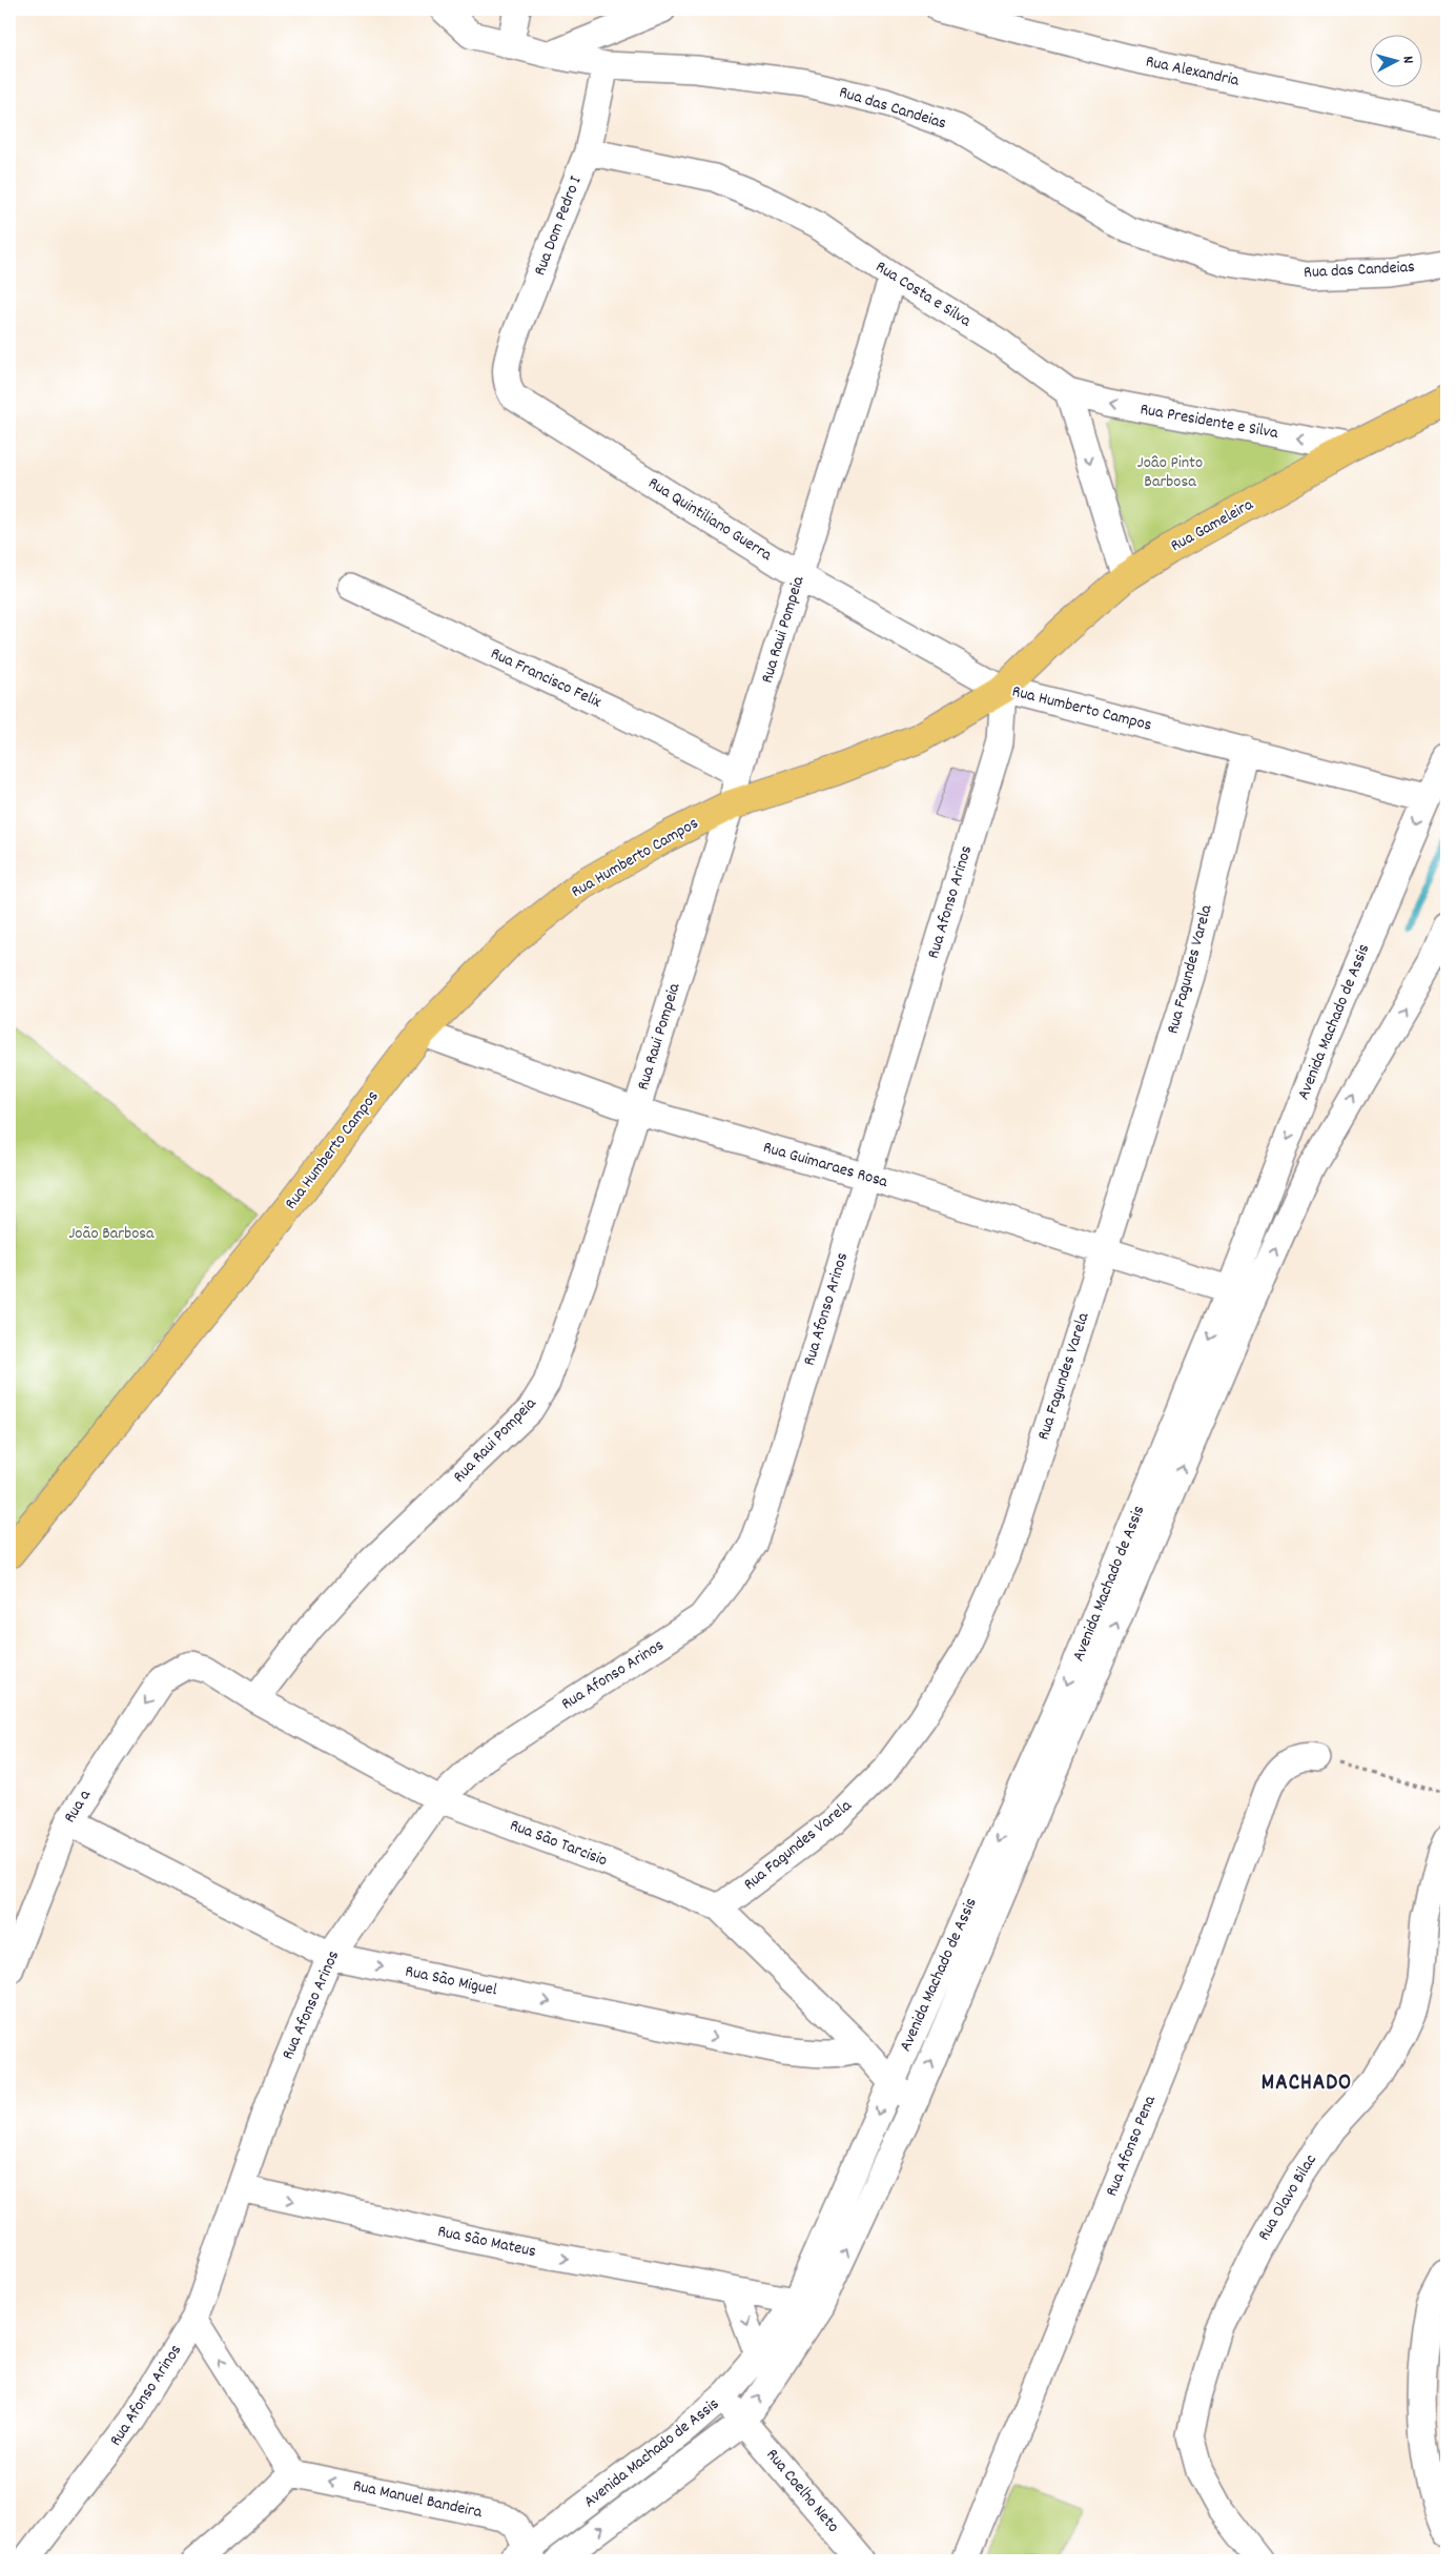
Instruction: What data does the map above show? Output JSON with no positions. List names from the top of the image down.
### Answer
{
  "streets": {
    "main road": ["Rua Gameleira", "Rua Humberto Campos"],
    "street": [
      "Rua Alexandria",
      "Rua das Candeias",
      "Rua Dom Pedro I",
      "Rua Costa e Silva",
      "Rua Presidente e Silva",
      "Rua Quintiliano Guerra",
      "Rua Raui Pompeia",
      "Rua Francisco Felix",
      "Rua Afonso Arinos",
      "Rua Fagundes Varela",
      "Avenida Machado de Assis",
      "Rua Guimaraes Rosa",
      "Rua a",
      "Rua São Tarcisio",
      "Rua São Miguel",
      "Rua Afonso Pena",
      "Rua Olavo Bilac",
      "Rua São Mateus",
      "Rua Coelho Neto",
      "Rua Manuel Bandeira"
    ]
  },
  "crossings": [
    ["Rua das Candeias", "Rua Dom Pedro I"],
    ["Rua Dom Pedro I", "Rua Costa e Silva"],
    ["Rua Dom Pedro I", "Rua Quintiliano Guerra"],
    ["Rua Costa e Silva", "Rua Presidente e Silva"],
    ["Rua Costa e Silva", "Rua Raui Pompeia"],
    ["Rua Presidente e Silva", "Rua Gameleira"],
    ["Rua Quintiliano Guerra", "Rua Gameleira"],
    ["Rua Quintiliano Guerra", "Rua Raui Pompeia"],
    ["Rua Quintiliano Guerra", "Rua Humberto Campos"],
    ["Rua Quintiliano Guerra", "Rua Afonso Arinos"],
    ["Rua Gameleira", "Rua Humberto Campos"],
    ["Rua Gameleira", "Rua Afonso Arinos"],
    ["Rua Raui Pompeia", "Rua Francisco Felix"],
    ["Rua Raui Pompeia", "Rua Humberto Campos"],
    ["Rua Raui Pompeia", "Rua Guimaraes Rosa"],
    ["Rua Raui Pompeia", "Rua São Tarcisio"],
    ["Rua Humberto Campos", "Rua Afonso Arinos"],
    ["Rua Humberto Campos", "Rua Fagundes Varela"],
    ["Rua Humberto Campos", "Avenida Machado de Assis"],
    ["Rua Humberto Campos", "Rua Guimaraes Rosa"],
    ["Rua Afonso Arinos", "Rua Guimaraes Rosa"],
    ["Rua Afonso Arinos", "Rua São Tarcisio"],
    ["Rua Afonso Arinos", "Rua São Miguel"],
    ["Rua Afonso Arinos", "Rua São Mateus"],
    ["Rua Fagundes Varela", "Rua Guimaraes Rosa"],
    ["Rua Fagundes Varela", "Rua São Tarcisio"],
    ["Avenida Machado de Assis", "Rua Guimaraes Rosa"],
    ["Avenida Machado de Assis", "Rua São Tarcisio"],
    ["Avenida Machado de Assis", "Rua São Mateus"],
    ["Avenida Machado de Assis", "Rua Coelho Neto"],
    ["Avenida Machado de Assis", "Rua Manuel Bandeira"],
    ["Rua a", "Rua São Tarcisio"],
    ["Rua a", "Rua São Miguel"],
    ["Rua São Tarcisio", "Rua São Miguel"]
  ],
  "one_way": [
    "Rua Presidente e Silva",
    "Rua a",
    "Rua São Miguel",
    "Rua São Mateus",
    "Rua Manuel Bandeira"
  ],
  "districts": ["MACHADO"],
  "parks": ["Joâo Pinto Barbosa", "João Barbosa"],
  "north": "right"
}
